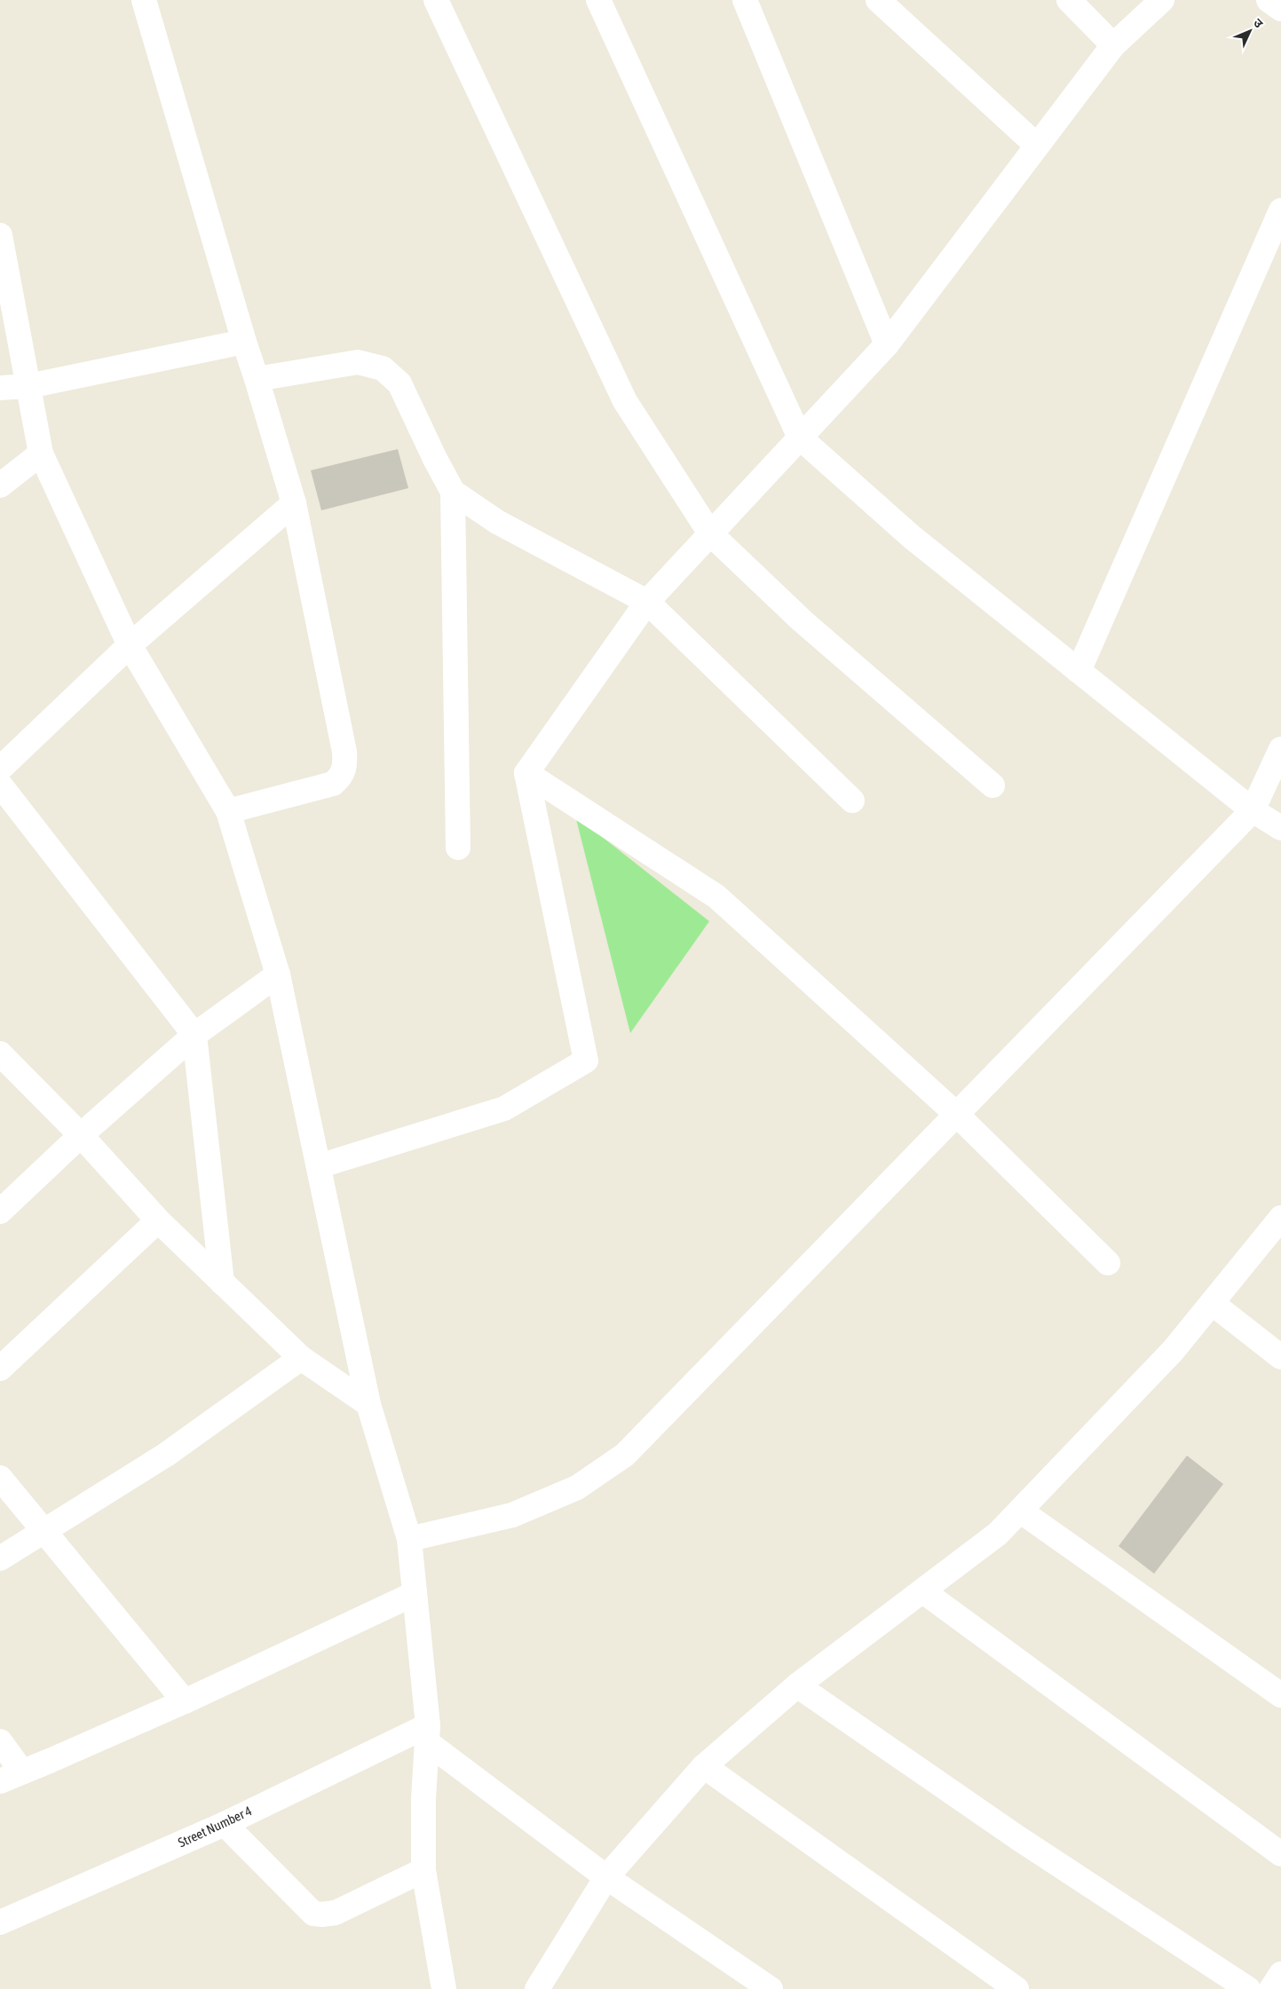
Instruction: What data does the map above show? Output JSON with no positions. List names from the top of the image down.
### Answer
{
  "streets": {
    "street": ["Street Number 4"]
  },
  "north": "top right"
}
